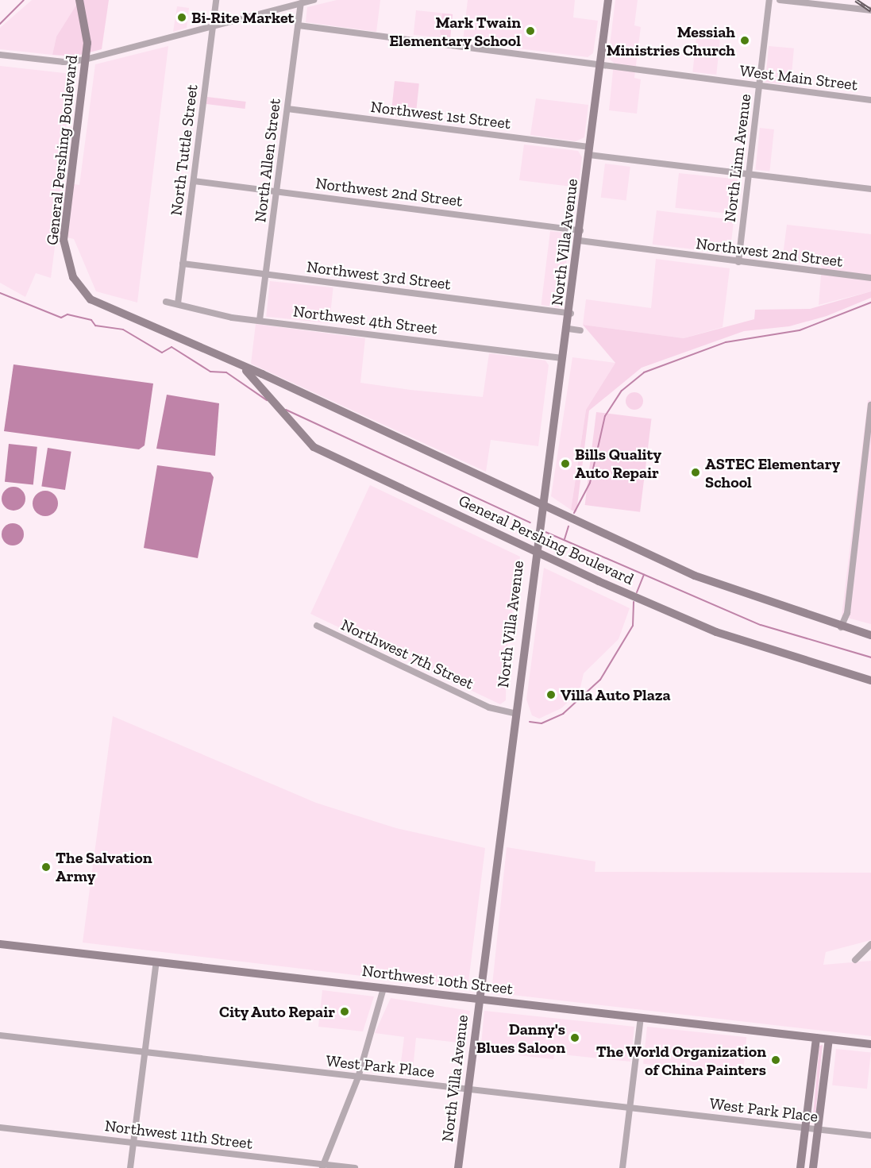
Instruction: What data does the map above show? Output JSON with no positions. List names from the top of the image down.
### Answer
{
  "streets": {
    "main road": ["General Pershing Boulevard", "North Villa Avenue", "Northwest 10th Street"],
    "street": [
      "West Main Street",
      "Northwest 1st Street",
      "North Tuttle Street",
      "North Linn Avenue",
      "North Allen Street",
      "Northwest 2nd Street",
      "Northwest 3rd Street",
      "Northwest 4th Street",
      "Northwest 7th Street",
      "West Park Place",
      "Northwest 11th Street"
    ]
  },
  "crossings": [
    ["West Main Street", "North Linn Avenue"],
    ["West Main Street", "North Allen Street"],
    ["West Main Street", "North Villa Avenue"],
    ["Northwest 1st Street", "North Linn Avenue"],
    ["Northwest 1st Street", "North Allen Street"],
    ["Northwest 1st Street", "North Villa Avenue"],
    ["General Pershing Boulevard", "North Villa Avenue"],
    ["North Tuttle Street", "Northwest 2nd Street"],
    ["North Tuttle Street", "Northwest 3rd Street"],
    ["North Tuttle Street", "Northwest 4th Street"],
    ["North Linn Avenue", "Northwest 2nd Street"],
    ["North Allen Street", "Northwest 2nd Street"],
    ["North Allen Street", "Northwest 3rd Street"],
    ["North Allen Street", "Northwest 4th Street"],
    ["Northwest 2nd Street", "North Villa Avenue"],
    ["North Villa Avenue", "Northwest 3rd Street"],
    ["North Villa Avenue", "Northwest 4th Street"],
    ["North Villa Avenue", "Northwest 7th Street"],
    ["North Villa Avenue", "Northwest 10th Street"],
    ["North Villa Avenue", "West Park Place"]
  ],
  "places": [
    "Bi-Rite Market",
    "Mark Twain Elementary School",
    "Messiah Ministries Church",
    "Bills Quality Auto Repair",
    "ASTEC Elementary School",
    "Villa Auto Plaza",
    "The Salvation Army",
    "City Auto Repair",
    "Danny's Blues Saloon",
    "The World Organization of China Painters"
  ]
}
